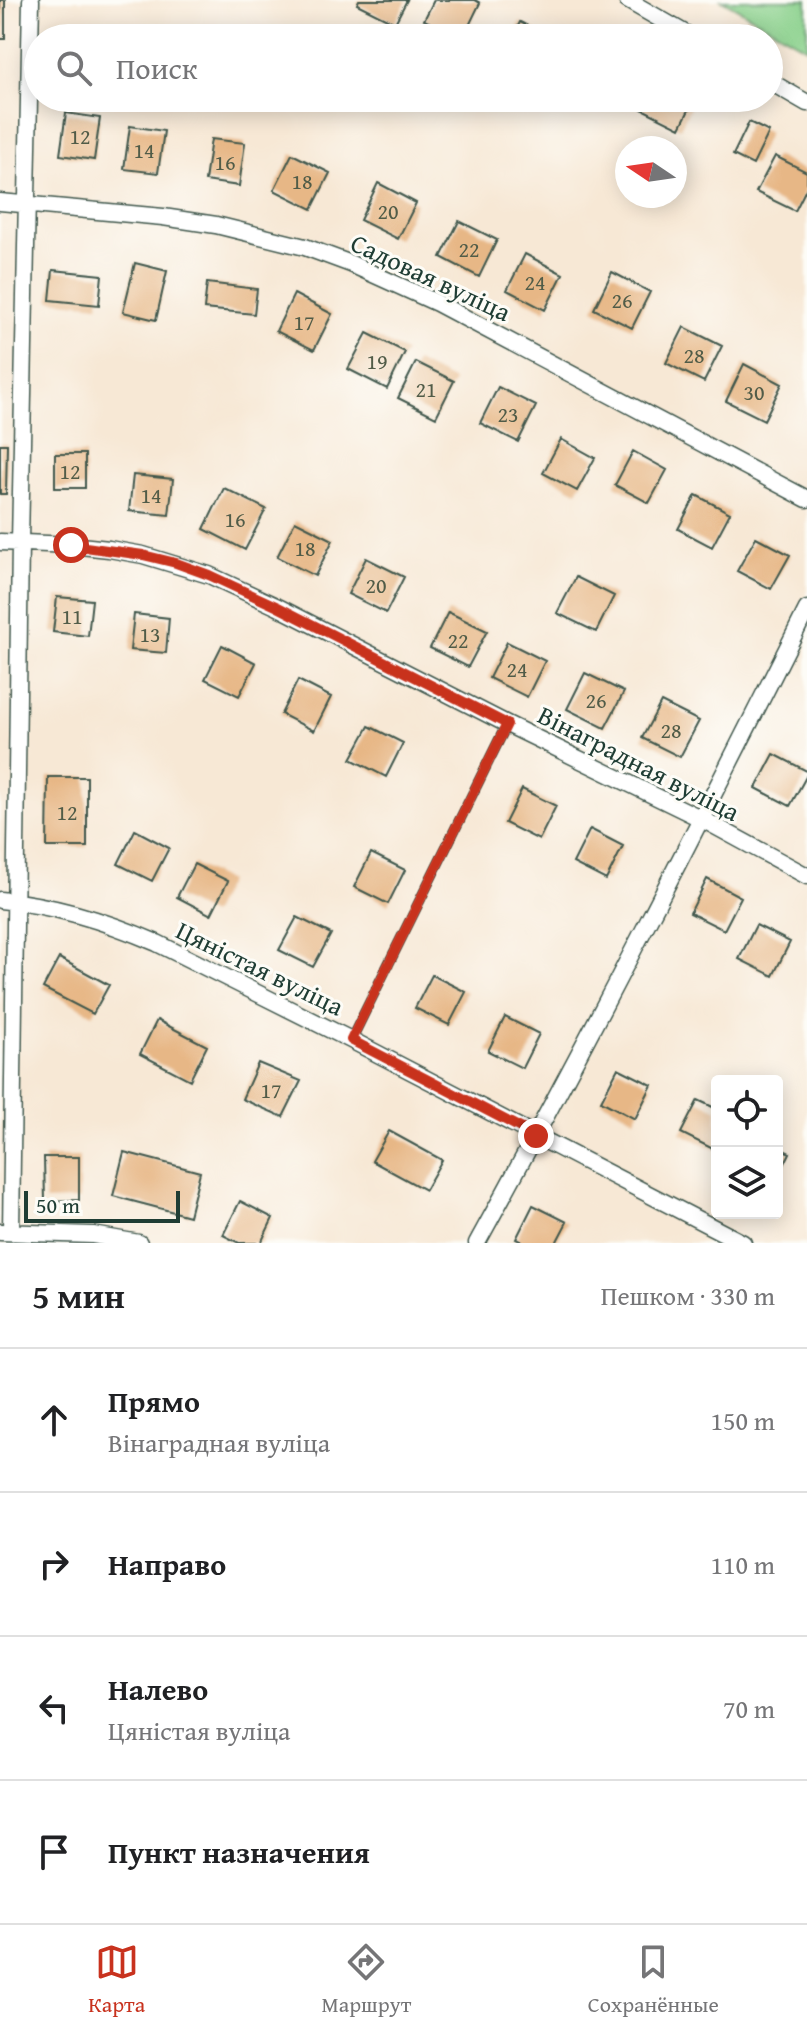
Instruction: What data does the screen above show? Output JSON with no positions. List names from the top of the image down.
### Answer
{
  "streets": {
    "street": ["Садовая вуліца", "Вінаградная вуліца", "Цяністая вуліца"]
  },
  "house_numbers": [
    "12",
    "14",
    "16",
    "18",
    "20",
    "22",
    "24",
    "26",
    "17",
    "28",
    "19",
    "21",
    "30",
    "23",
    "12",
    "14",
    "16",
    "18",
    "20",
    "11",
    "13",
    "22",
    "24",
    "26",
    "28",
    "12",
    "17"
  ],
  "scale_bar": "50 m",
  "north": "left",
  "page": {
    "search": "Поиск",
    "scale": "50 m",
    "heading": ["5 мин", "Пешком · 330 m"],
    "list": [
      ["Прямо", "Вінаградная вуліца", "150 m"],
      ["Направо", "110 m"],
      ["Налево", "Цяністая вуліца", "70 m"],
      "Пункт назначения"
    ],
    "nav": ["Карта", "Маршрут", "Сохранённые"]
  }
}
